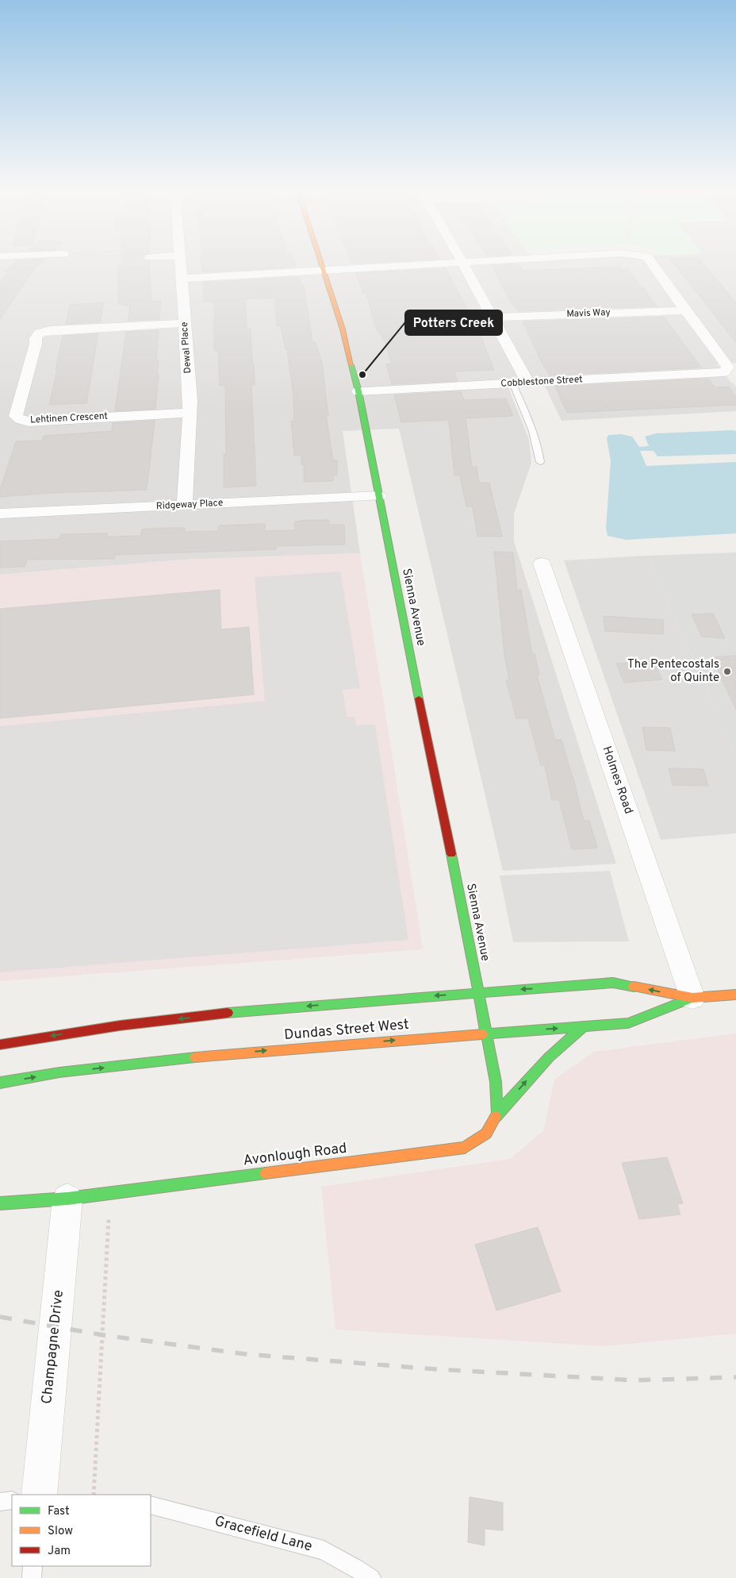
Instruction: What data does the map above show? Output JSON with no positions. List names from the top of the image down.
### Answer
{
  "streets": {
    "street": [
      "Mavis Way",
      "Dewal Place",
      "Cobblestone Street",
      "Lehtinen Crescent",
      "Ridgeway Place",
      "Sienna Avenue",
      "Holmes Road",
      "Dundas Street West",
      "Avonlough Road",
      "Champagne Drive"
    ],
    "lane": ["Gracefield Lane"]
  },
  "crossings": [
    ["Mavis Way", "Cobblestone Street"],
    ["Dewal Place", "Lehtinen Crescent"],
    ["Dewal Place", "Ridgeway Place"],
    ["Cobblestone Street", "Sienna Avenue"],
    ["Ridgeway Place", "Sienna Avenue"],
    ["Sienna Avenue", "Dundas Street West"],
    ["Holmes Road", "Dundas Street West"],
    ["Dundas Street West", "Avonlough Road"],
    ["Avonlough Road", "Champagne Drive"]
  ],
  "places": ["Potters Creek", "The Pentecostals of Quinte"],
  "legend": ["Fast", "Slow", "Jam"]
}
